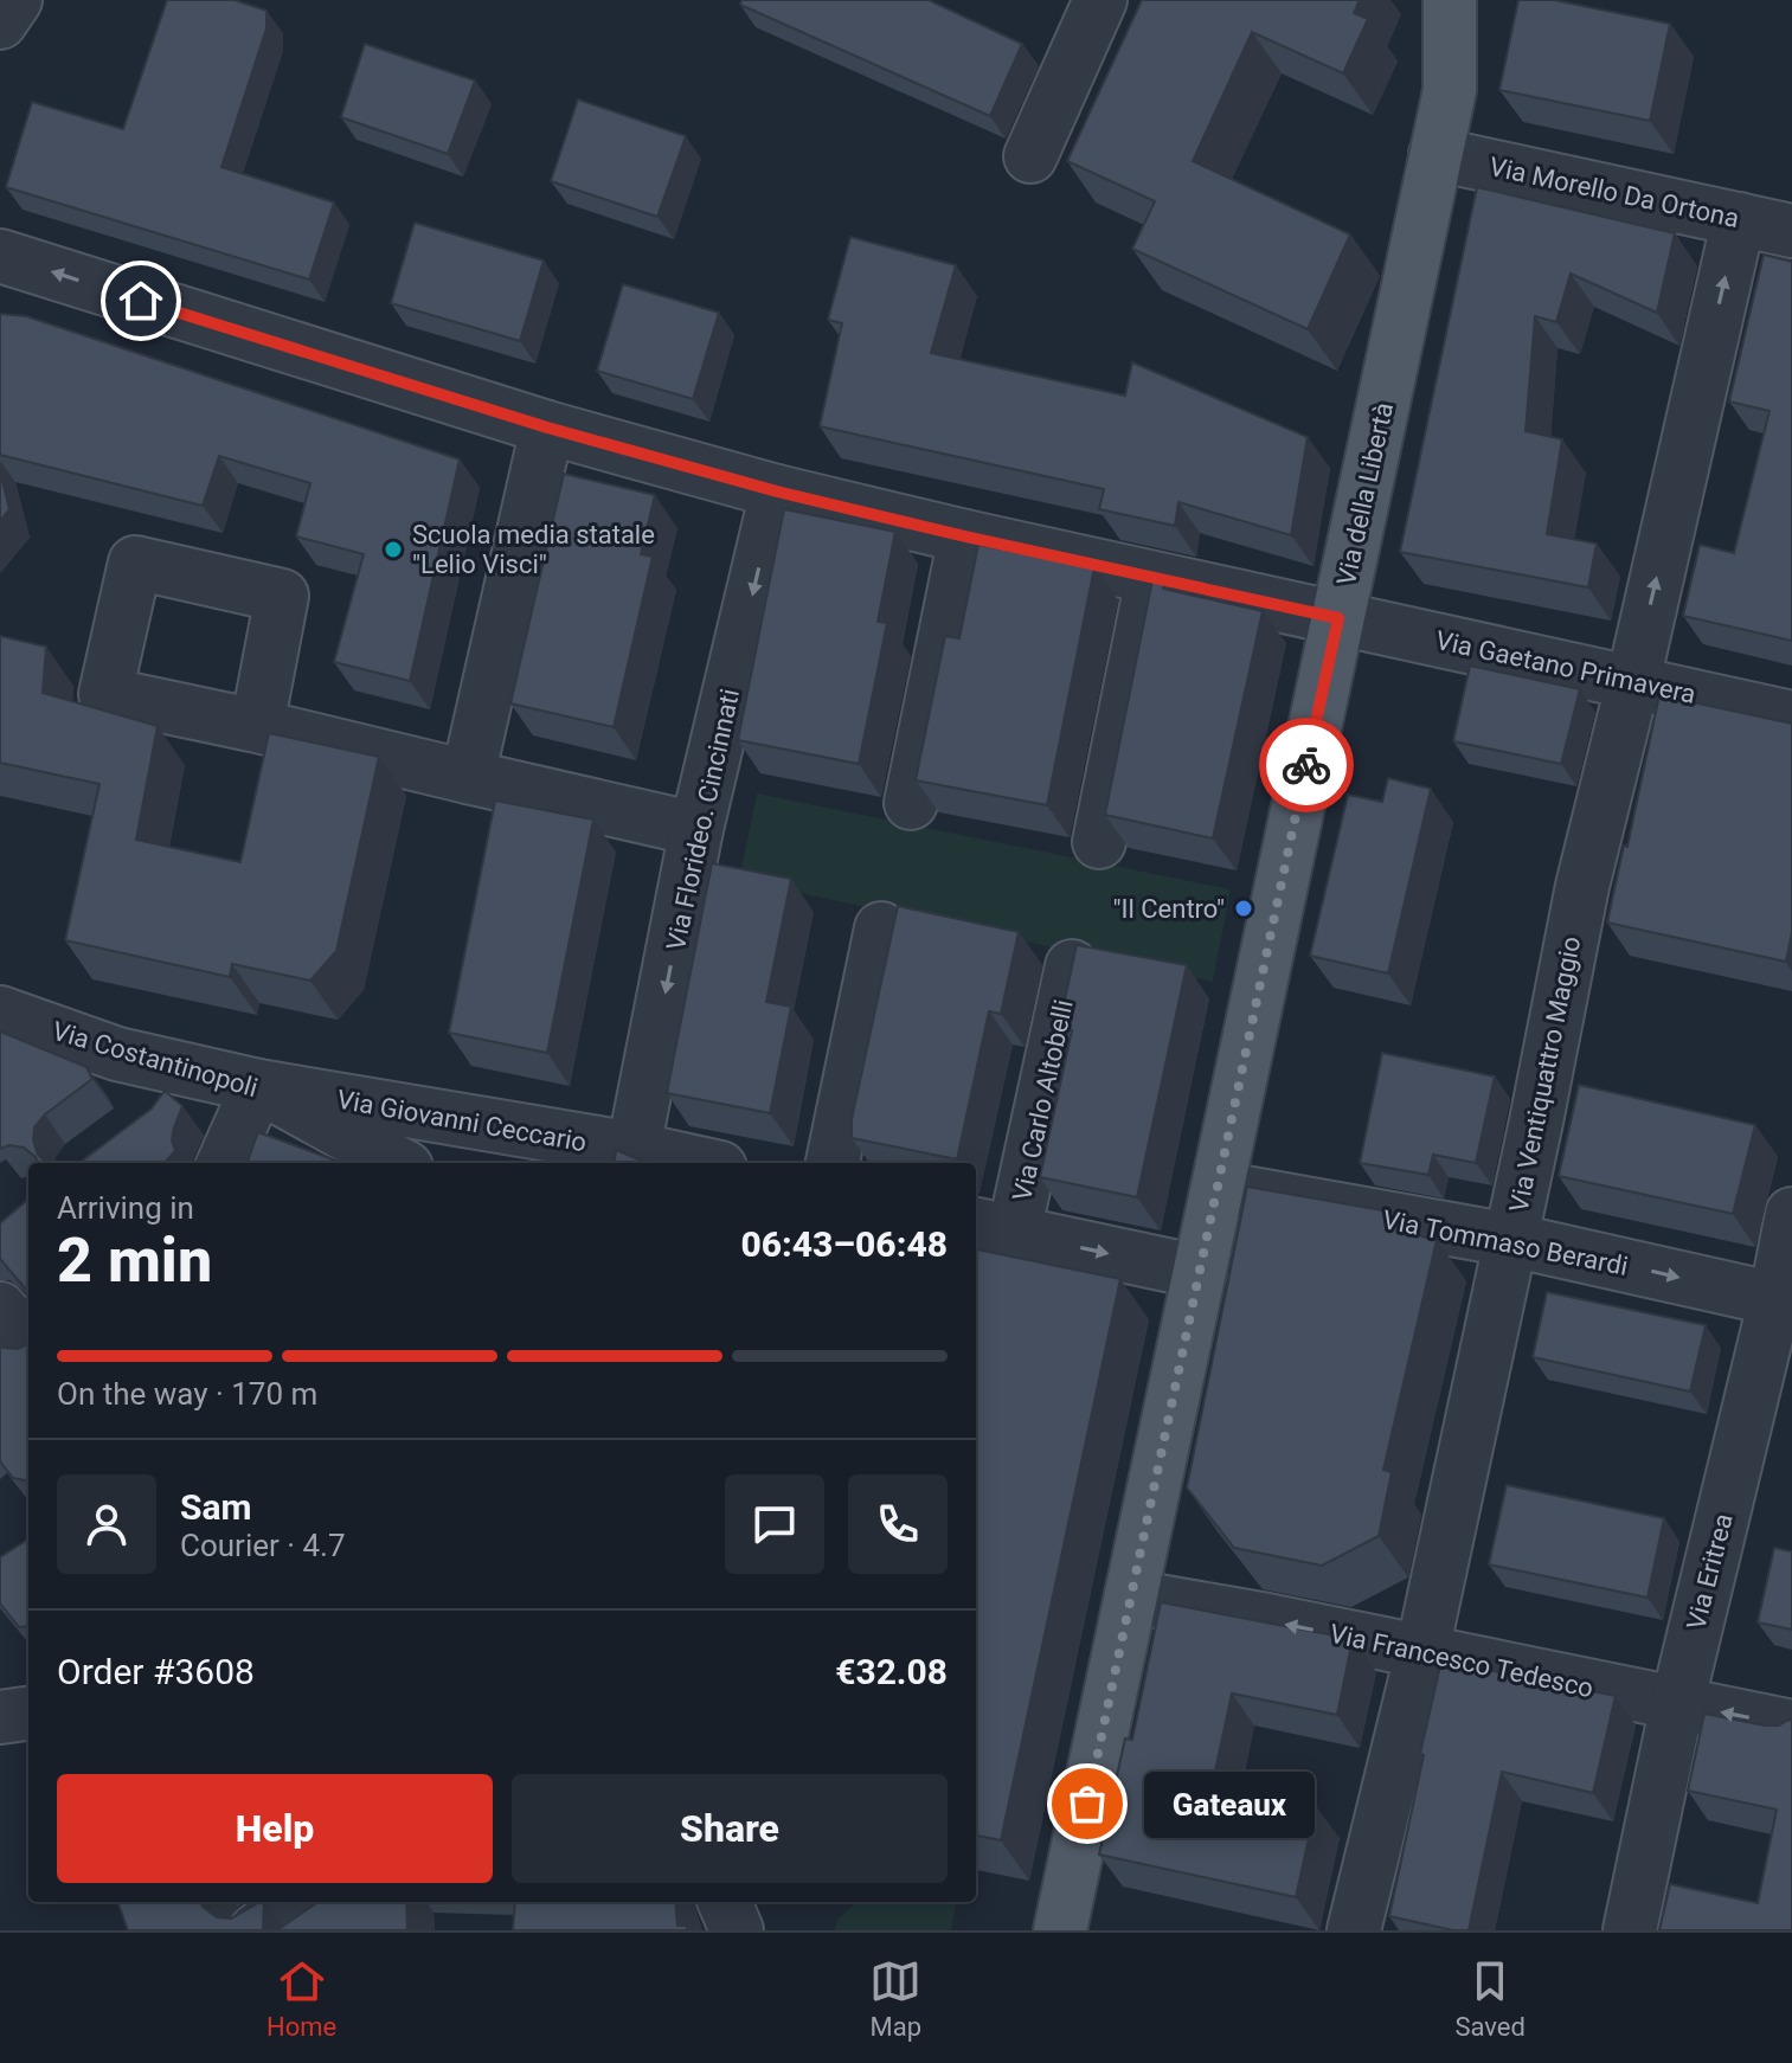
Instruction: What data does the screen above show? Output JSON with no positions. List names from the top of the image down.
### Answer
{
  "streets": {
    "main road": ["Via della Libertà"],
    "street": [
      "Via Morello Da Ortona",
      "Via Gaetano Primavera",
      "Via Florideo. Cincinnati",
      "Via Costantinopoli",
      "Via Ventiquattro Maggio",
      "Via Carlo Altobelli",
      "Via Giovanni Ceccario",
      "Via Tommaso Berardi",
      "Via Eritrea",
      "Via Francesco Tedesco"
    ]
  },
  "crossings": [
    ["Via Morello Da Ortona", "Via della Libertà"],
    ["Via Morello Da Ortona", "Via Ventiquattro Maggio"],
    ["Via della Libertà", "Via Gaetano Primavera"],
    ["Via della Libertà", "Via Tommaso Berardi"],
    ["Via della Libertà", "Via Francesco Tedesco"],
    ["Via Gaetano Primavera", "Via Florideo. Cincinnati"],
    ["Via Gaetano Primavera", "Via Ventiquattro Maggio"],
    ["Via Florideo. Cincinnati", "Via Giovanni Ceccario"],
    ["Via Costantinopoli", "Via Giovanni Ceccario"],
    ["Via Ventiquattro Maggio", "Via Tommaso Berardi"],
    ["Via Ventiquattro Maggio", "Via Francesco Tedesco"],
    ["Via Tommaso Berardi", "Via Eritrea"],
    ["Via Eritrea", "Via Francesco Tedesco"]
  ],
  "one_way": ["Via Tommaso Berardi", "Via Francesco Tedesco"],
  "places": ["Scuola media statale \"Lelio Visci\"", "\"Il Centro\"", "Gateaux"],
  "page": {
    "heading": ["2 min", "Arriving in", "06:43–06:48"],
    "panel": [
      "Sam",
      "Courier · 4.7",
      "Order #3608",
      "€32.08"
    ],
    "bar": "On the way · 170 m",
    "buttons": ["Help", "Share"],
    "bubble": "Gateaux",
    "tabs": ["Home", "Map", "Saved"]
  }
}
